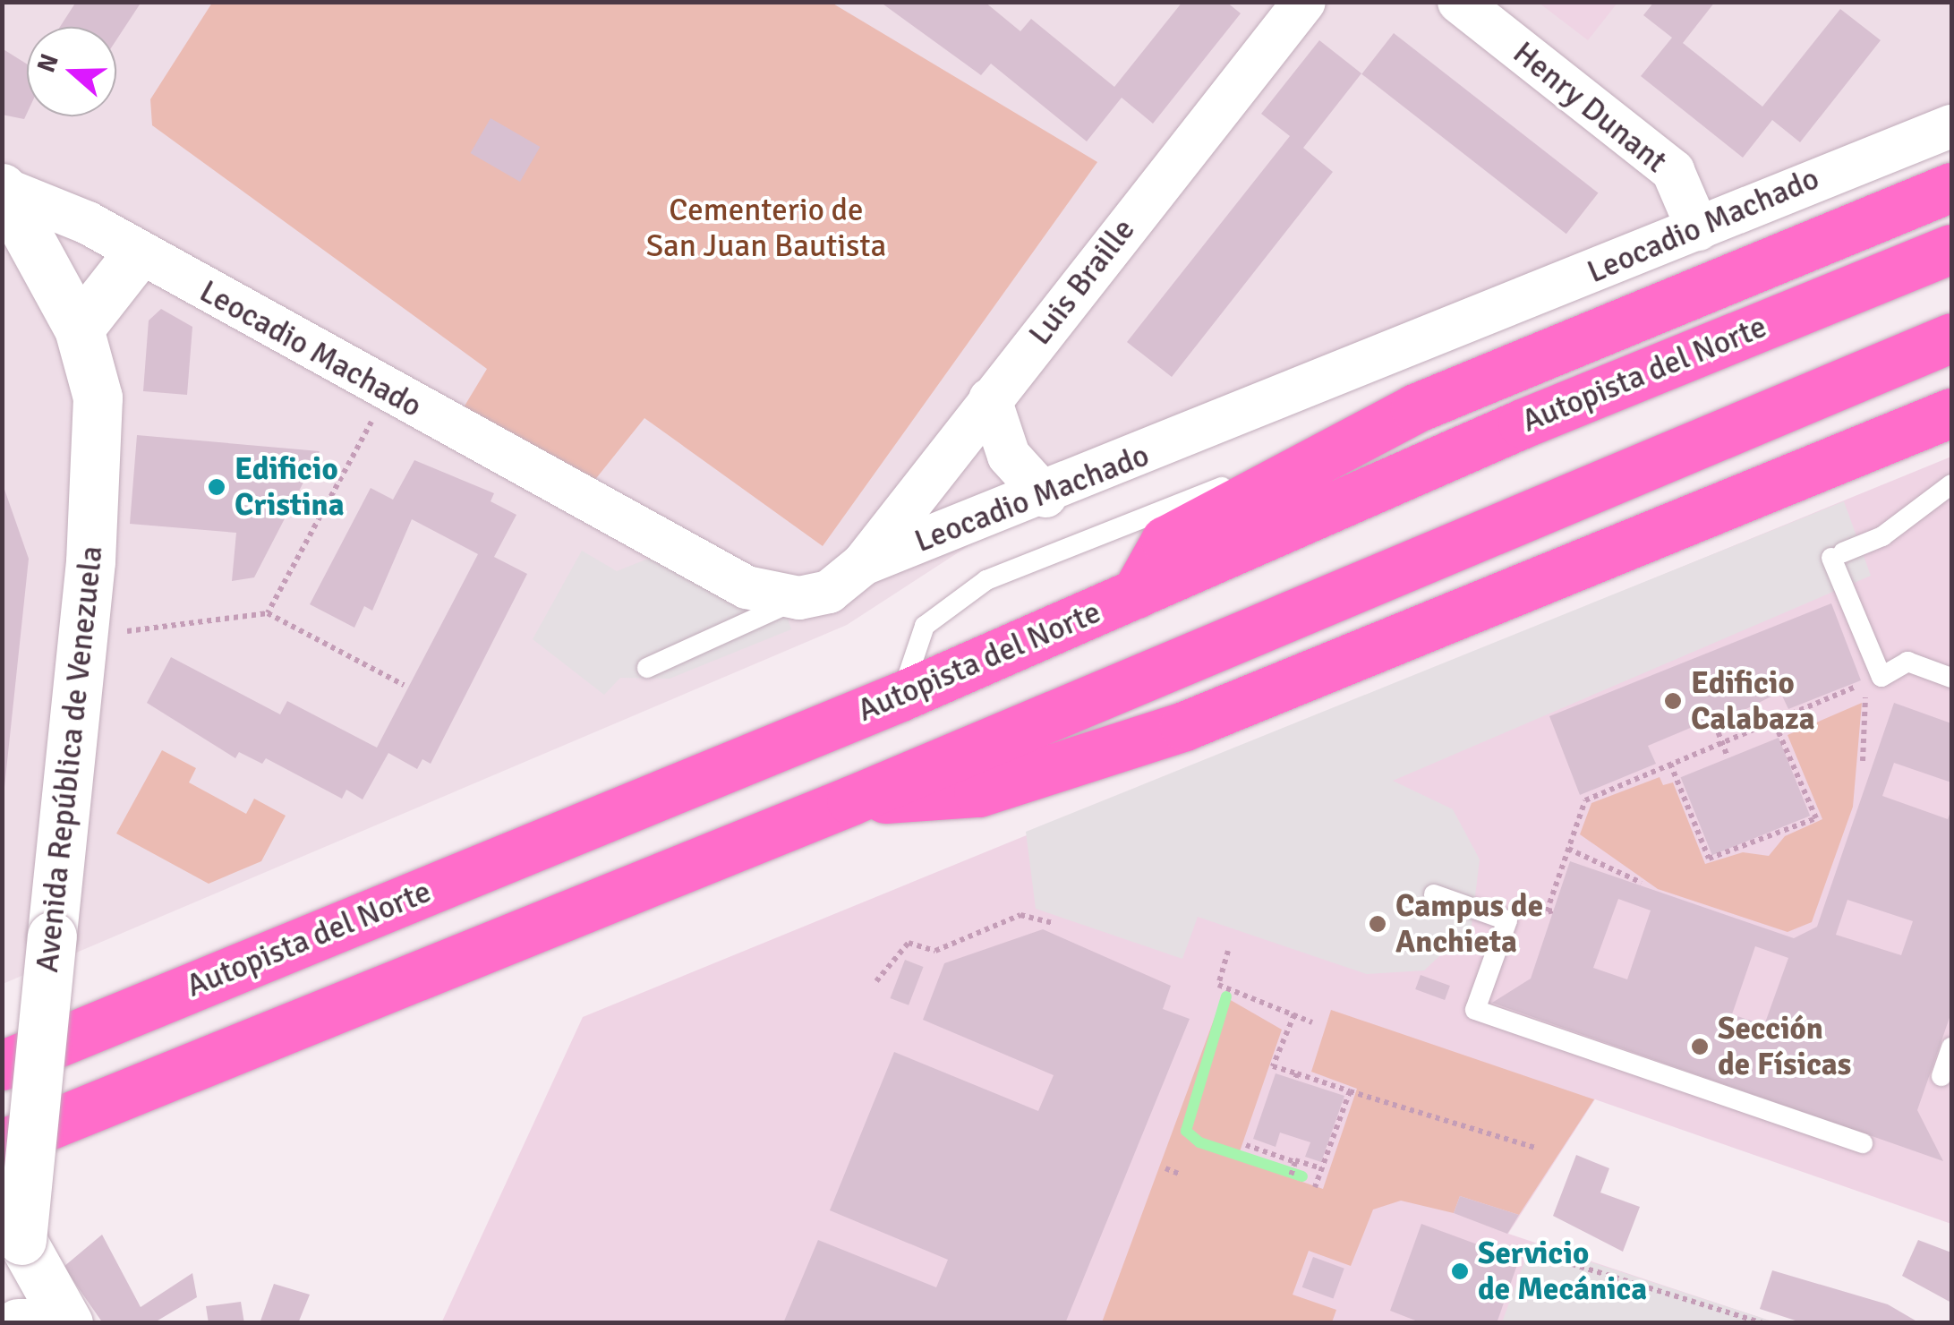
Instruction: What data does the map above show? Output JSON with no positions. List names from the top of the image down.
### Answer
{
  "streets": {
    "highway": ["Autopista del Norte"],
    "street": [
      "Henry Dunant",
      "Leocadio Machado",
      "Luis Braille",
      "Avenida República de Venezuela"
    ]
  },
  "crossings": [
    ["Henry Dunant", "Leocadio Machado"],
    ["Leocadio Machado", "Luis Braille"],
    ["Leocadio Machado", "Avenida República de Venezuela"]
  ],
  "parks": ["Cementerio de San Juan Bautista"],
  "places": [
    "Edificio Cristina",
    "Edificio Calabaza",
    "Campus de Anchieta",
    "Sección de Físicas",
    "Servicio de Mecánica"
  ],
  "north": "left"
}
